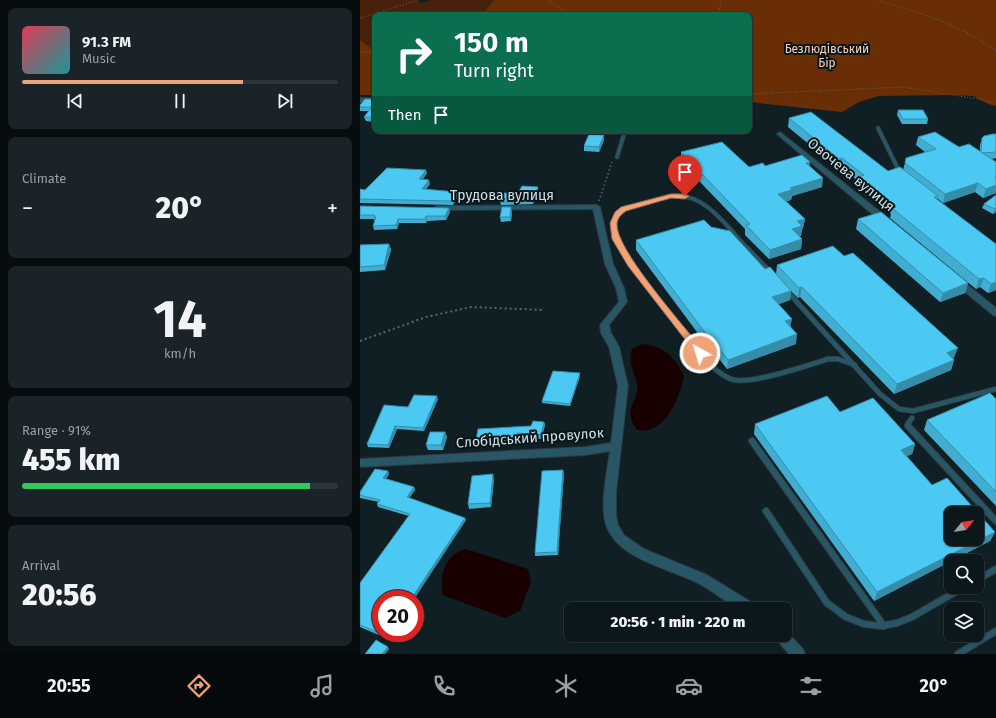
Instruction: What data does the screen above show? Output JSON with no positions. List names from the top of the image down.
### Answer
{
  "streets": {
    "street": ["Овочева вулиця", "Трудова вулиця", "Слобідський провулок"]
  },
  "crossings": [
    ["Трудова вулиця", "Слобідський провулок"]
  ],
  "parks": ["Безлюдівський Бір"],
  "north": "top right",
  "page": {
    "turn": ["150 m", "Turn right"],
    "song": ["91.3 FM", "Music"],
    "then": "Then",
    "tile": [
      "Climate",
      ["14", "km/h"],
      ["Range · 91%", "455 km"],
      ["Arrival", "20:56"]
    ],
    "heat": ["−", "20°", "+"],
    "limit": "20",
    "trip": "20:56 · 1 min · 220 m",
    "tabs": ["20:55", "20°"]
  }
}
